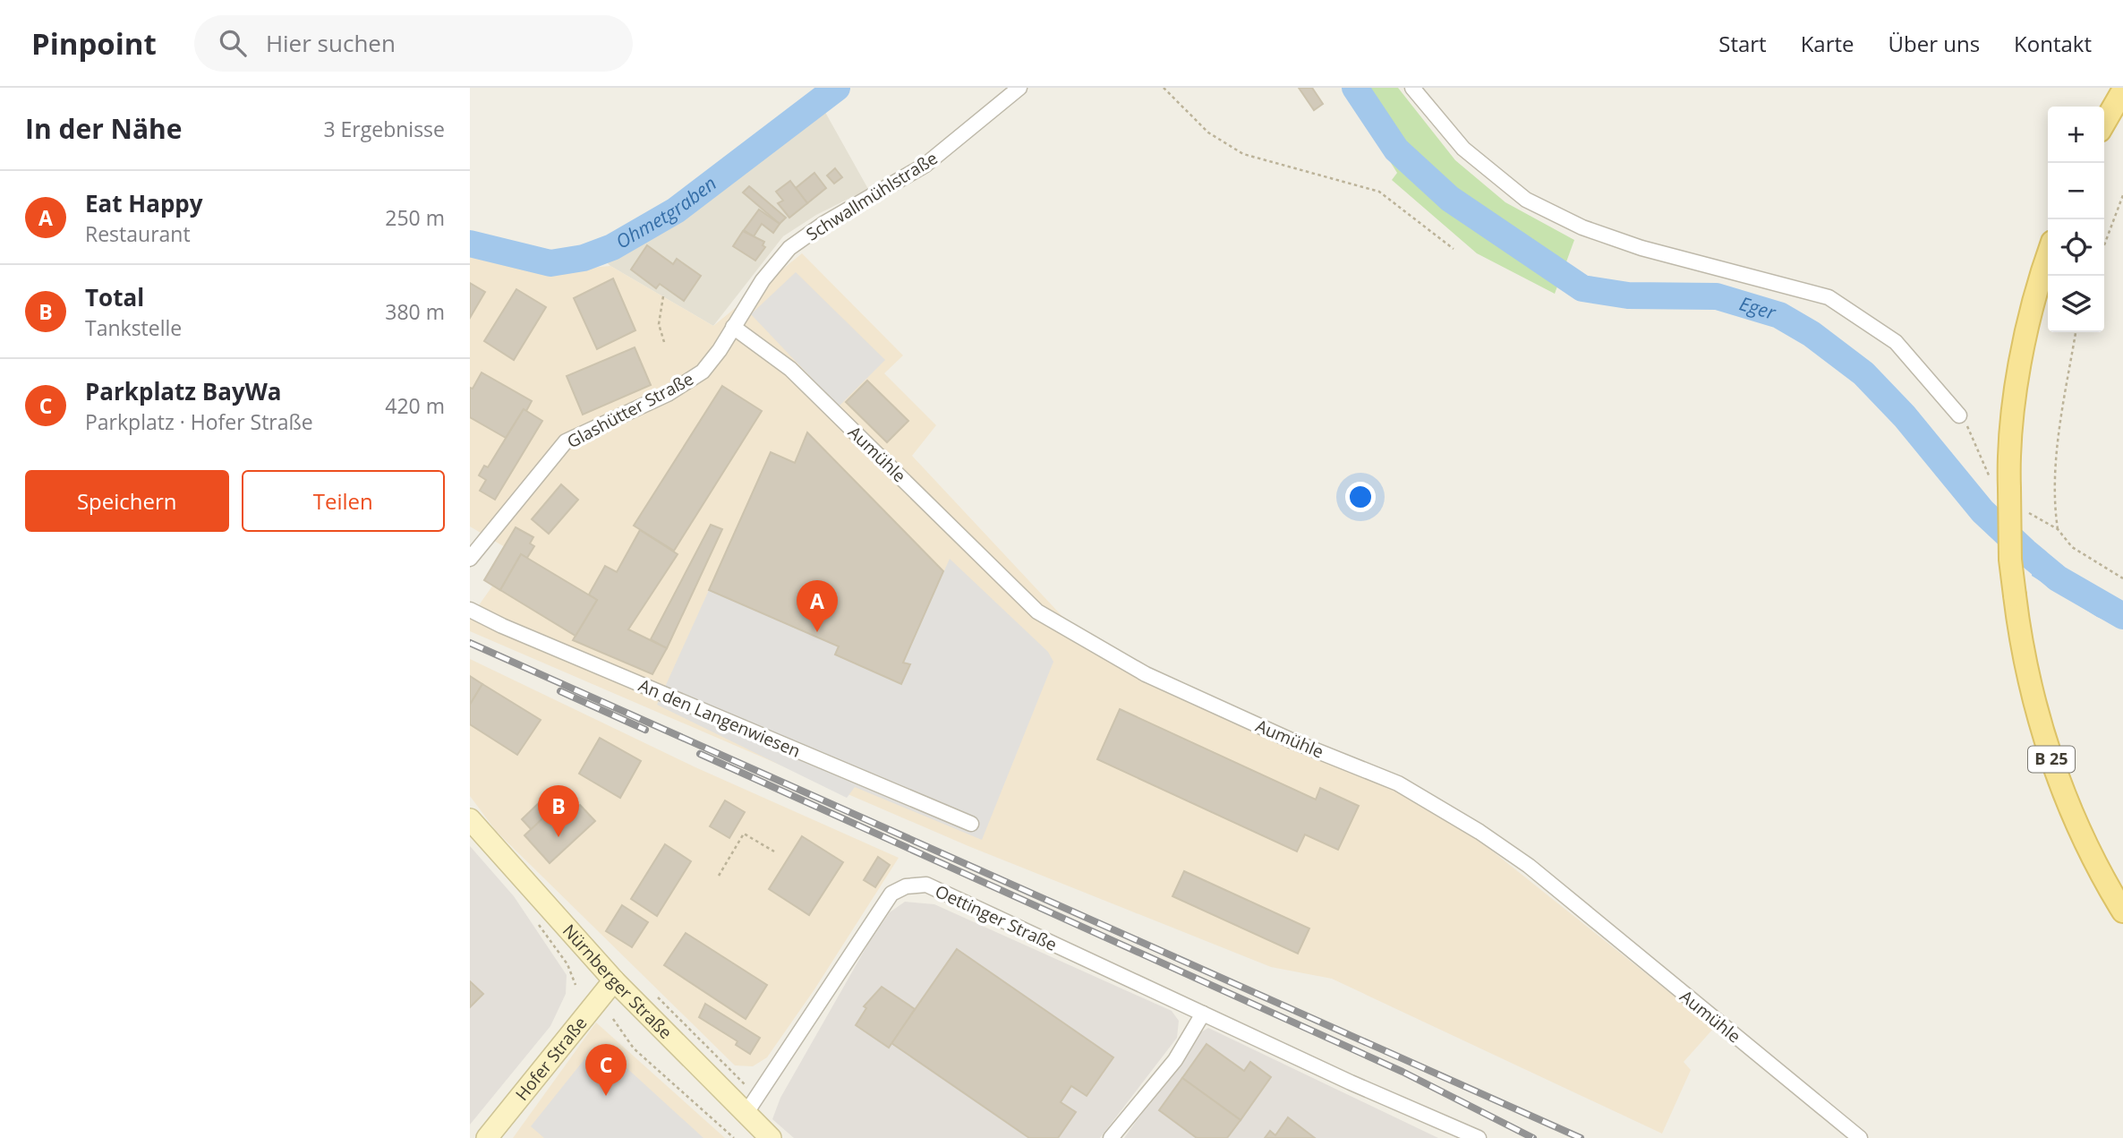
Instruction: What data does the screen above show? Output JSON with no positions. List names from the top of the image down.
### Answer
{
  "streets": {
    "main road": ["B 25", "Nürnberger Straße", "Hofer Straße"],
    "street": [
      "Schwallmühlstraße",
      "Glashütter Straße",
      "Aumühle",
      "An den Langenwiesen",
      "Oettinger Straße"
    ]
  },
  "crossings": [
    ["Schwallmühlstraße", "Glashütter Straße"],
    ["Schwallmühlstraße", "Aumühle"],
    ["Oettinger Straße", "Nürnberger Straße"],
    ["Nürnberger Straße", "Hofer Straße"]
  ],
  "water": ["Ohmetgraben", "Eger"],
  "page": {
    "header": "Pinpoint",
    "search": "Hier suchen",
    "nav": [
      "Start",
      "Karte",
      "Über uns",
      "Kontakt"
    ],
    "heading": ["In der Nähe", "3 Ergebnisse"],
    "map_buttons": ["+", "−"],
    "list": [
      {
        "mark": "A",
        "name": "Eat Happy",
        "note": "Restaurant",
        "value": "250 m"
      },
      {
        "mark": "B",
        "name": "Total",
        "note": "Tankstelle",
        "value": "380 m"
      },
      {
        "mark": "C",
        "name": "Parkplatz BayWa",
        "note": "Parkplatz · Hofer Straße",
        "value": "420 m"
      }
    ],
    "buttons": ["Speichern", "Teilen"],
    "pins": ["A", "B", "C"]
  }
}
